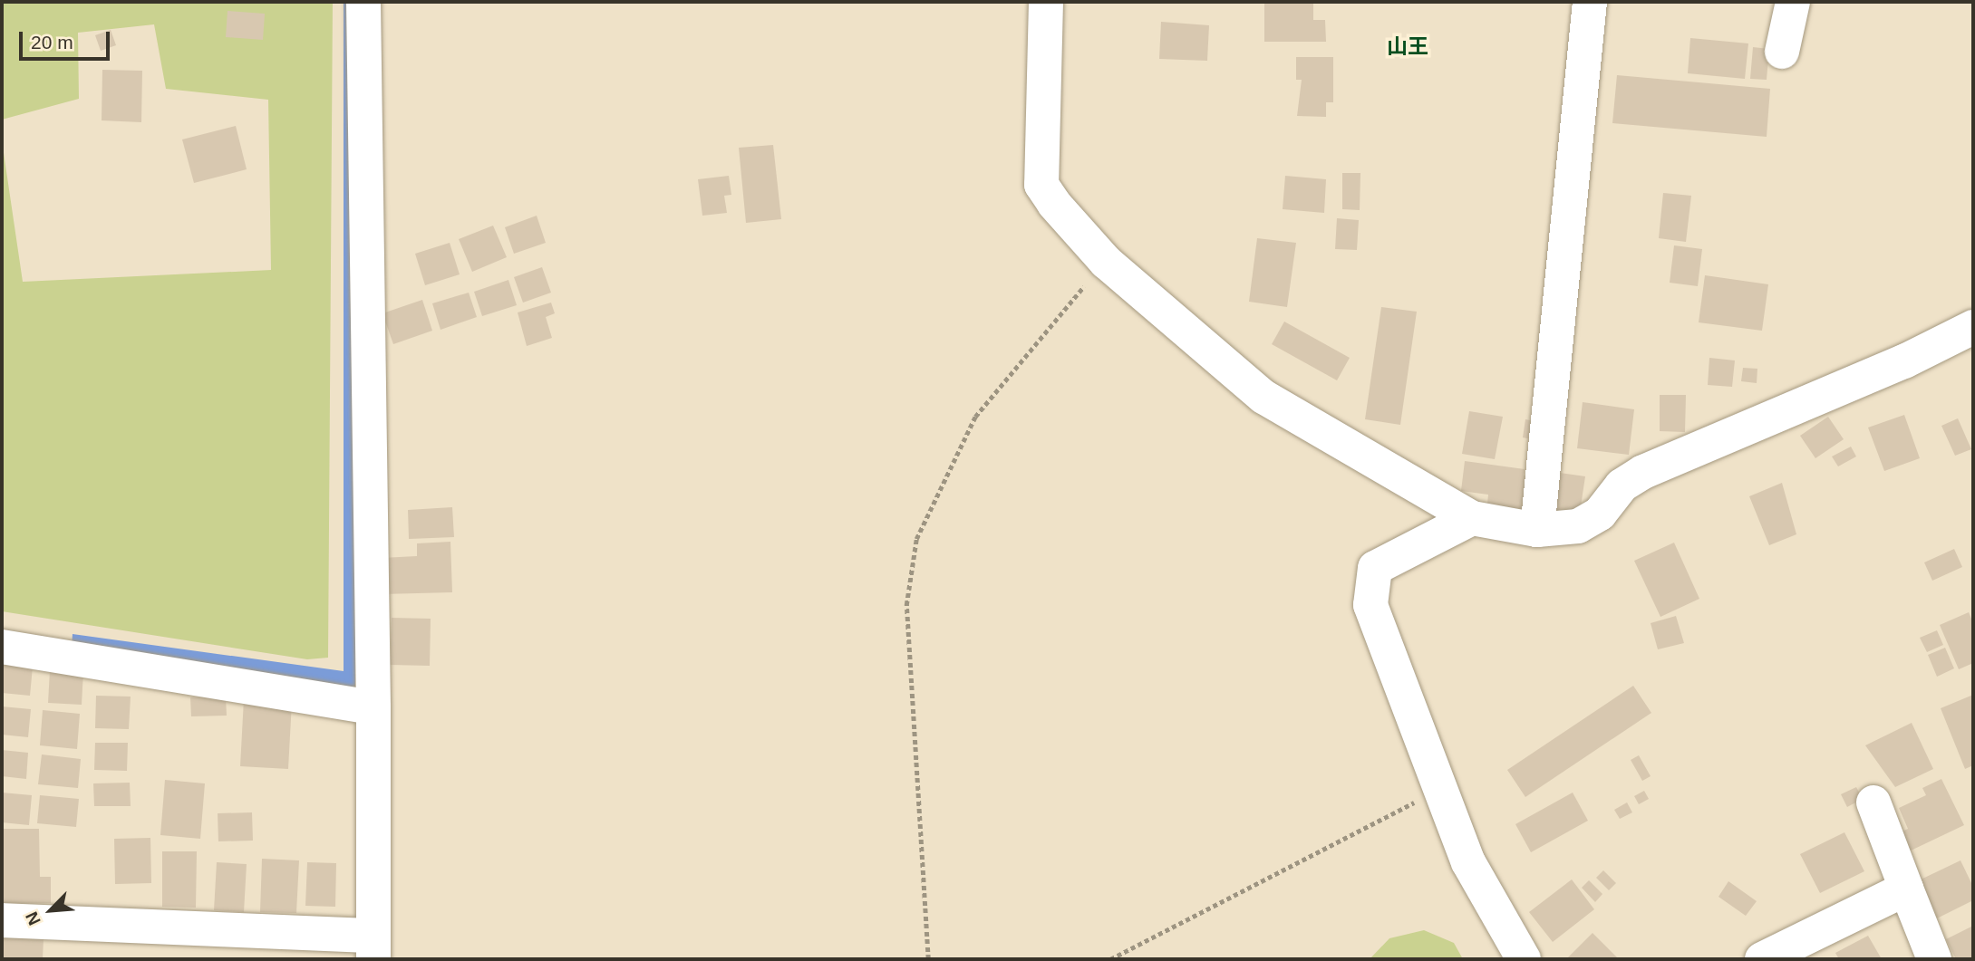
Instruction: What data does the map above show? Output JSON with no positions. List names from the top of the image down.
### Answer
{
  "districts": ["山王"],
  "scale_bar": "20 m",
  "north": "bottom left"
}
